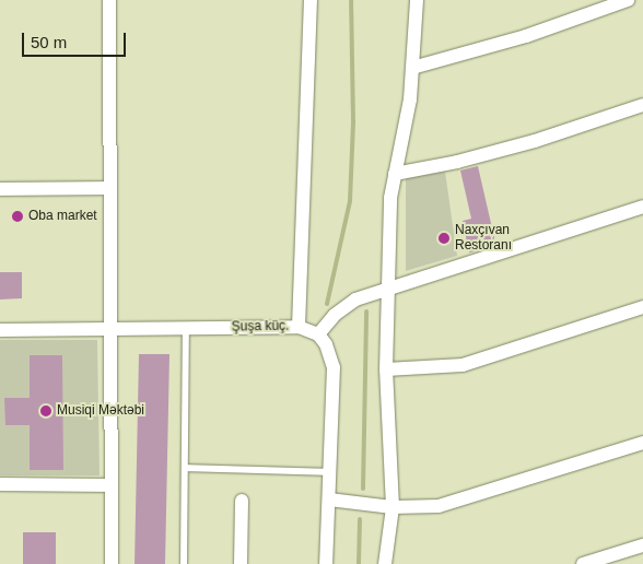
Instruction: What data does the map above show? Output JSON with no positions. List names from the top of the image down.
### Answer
{
  "streets": {
    "street": ["Şuşa küç."]
  },
  "places": ["Oba market", "Naxçıvan Restoranı", "Musiqi Məktəbi"],
  "scale_bar": "50 m"
}
